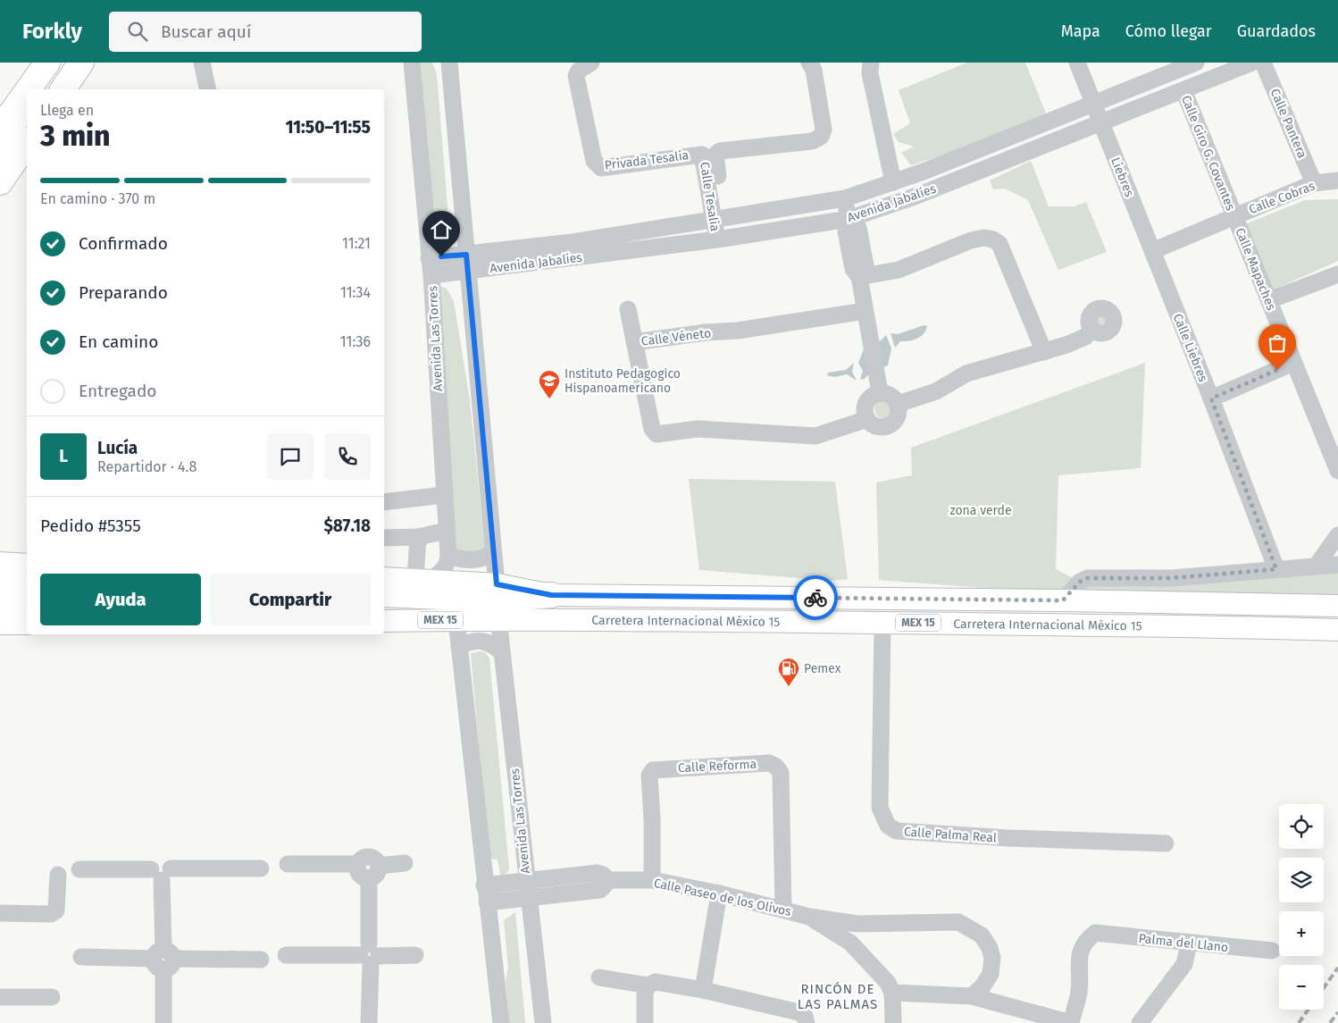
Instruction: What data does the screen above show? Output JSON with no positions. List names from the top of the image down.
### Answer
{
  "streets": {
    "highway": ["MEX 15"],
    "main road": ["Carretera Internacional México 15"],
    "street": [
      "Calle Pantera",
      "Calle Giro G. Covantes",
      "Privada Tesalia",
      "Liebres",
      "Calle Tesalia",
      "Calle Cobras",
      "Avenida Jabalíes",
      "Calle Mapaches",
      "Calle Véneto",
      "Avenida Las Torres",
      "Calle Liebres",
      "Calle Reforma",
      "Calle Palma Real",
      "Calle Paseo de los Olivos",
      "Palma del Llano"
    ]
  },
  "crossings": [
    ["Calle Pantera", "Calle Cobras"],
    ["Calle Giro G. Covantes", "Calle Cobras"],
    ["Calle Giro G. Covantes", "Avenida Jabalíes"],
    ["Calle Giro G. Covantes", "Calle Mapaches"],
    ["Privada Tesalia", "Calle Tesalia"],
    ["Liebres", "Calle Cobras"],
    ["Liebres", "Avenida Jabalíes"],
    ["Liebres", "Calle Liebres"],
    ["Calle Tesalia", "Avenida Jabalíes"],
    ["Calle Cobras", "Calle Mapaches"],
    ["Calle Cobras", "Calle Liebres"],
    ["Avenida Jabalíes", "Avenida Las Torres"],
    ["Avenida Las Torres", "Carretera Internacional México 15"],
    ["Avenida Las Torres", "Calle Paseo de los Olivos"],
    ["MEX 15", "Carretera Internacional México 15"],
    ["Carretera Internacional México 15", "Calle Palma Real"],
    ["Calle Reforma", "Calle Paseo de los Olivos"]
  ],
  "districts": ["RINCÓN DE LAS PALMAS"],
  "parks": ["zona verde"],
  "places": {
    "school or university": ["Instituto Pedagogico Hispanoamericano"],
    "fuel station": ["Pemex"]
  },
  "page": {
    "header": "Forkly",
    "search": "Buscar aquí",
    "nav": ["Mapa", "Cómo llegar", "Guardados"],
    "heading": ["3 min", "Llega en", "11:50–11:55"],
    "panel": [
      "Lucía",
      "Repartidor · 4.8",
      "Pedido #5355",
      "$87.18"
    ],
    "bar": "En camino · 370 m",
    "list": [
      ["Confirmado", "11:21"],
      ["Preparando", "11:34"],
      ["En camino", "11:36"],
      "Entregado"
    ],
    "round": "L",
    "buttons": ["Ayuda", "Compartir"],
    "map_buttons": ["+", "−"]
  }
}
